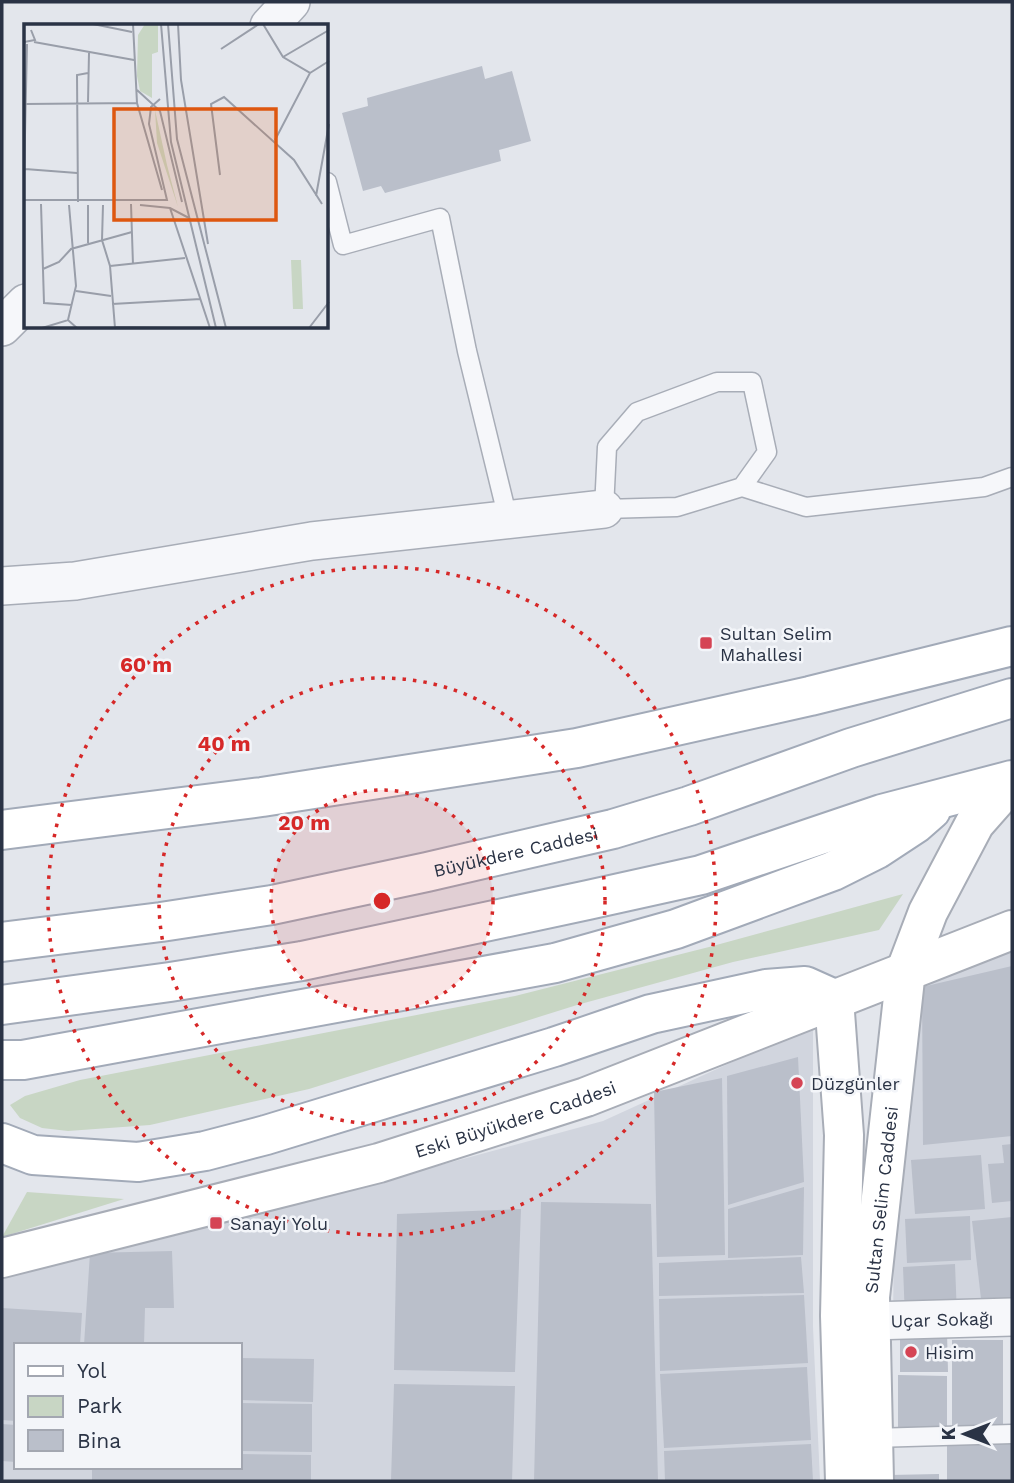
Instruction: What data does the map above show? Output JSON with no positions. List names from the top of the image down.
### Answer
{
  "streets": {
    "main road": ["Büyükdere Caddesi", "Eski Büyükdere Caddesi", "Sultan Selim Caddesi"],
    "street": ["Uçar Sokağı"]
  },
  "crossings": [
    ["Eski Büyükdere Caddesi", "Sultan Selim Caddesi"],
    ["Sultan Selim Caddesi", "Uçar Sokağı"]
  ],
  "places": {
    "transit": ["Sultan Selim Mahallesi", "Sanayi Yolu"],
    "other": ["Düzgünler", "Hisim"]
  },
  "legend": ["Yol", "Park", "Bina"],
  "north": "left",
  "rings": ["60 m", "40 m", "20 m"]
}
